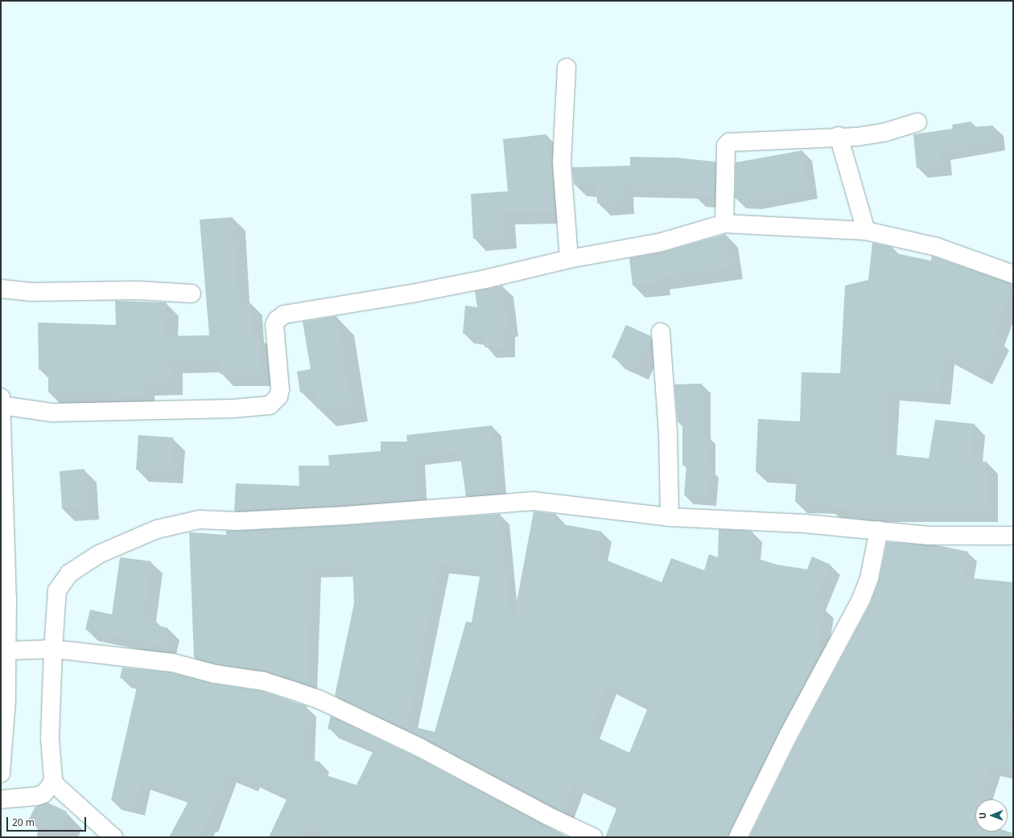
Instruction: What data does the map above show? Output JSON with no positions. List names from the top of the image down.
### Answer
{
  "scale_bar": "20 m",
  "north": "left"
}
